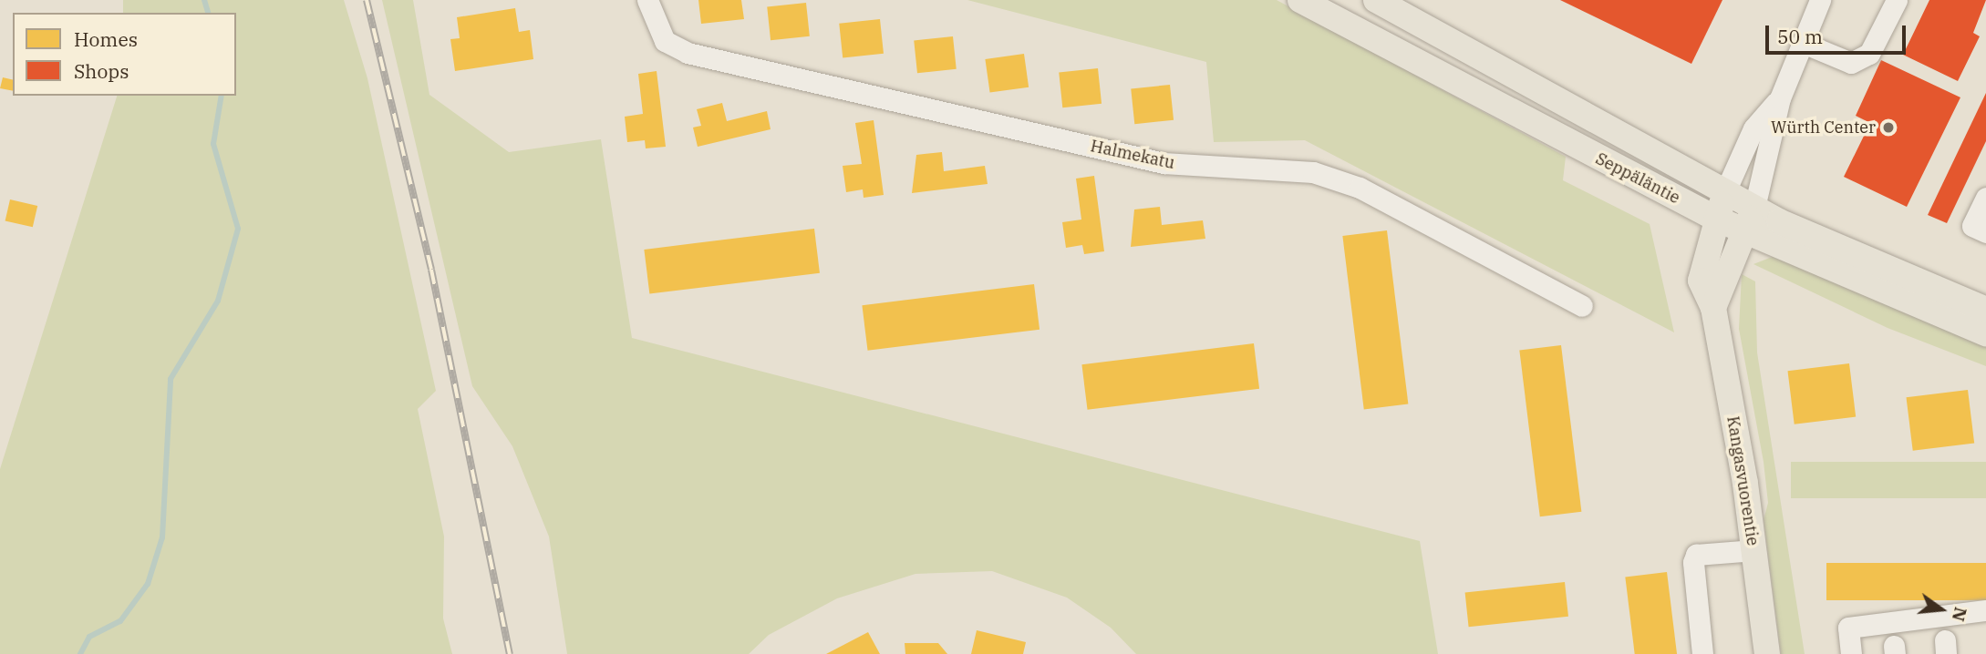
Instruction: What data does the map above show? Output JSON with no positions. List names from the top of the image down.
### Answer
{
  "streets": {
    "main road": ["Seppäläntie", "Kangasvuorentie"],
    "street": ["Halmekatu"]
  },
  "crossings": [
    ["Seppäläntie", "Kangasvuorentie"]
  ],
  "places": ["Würth Center"],
  "legend": ["Homes", "Shops"],
  "scale_bar": "50 m",
  "north": "right"
}
